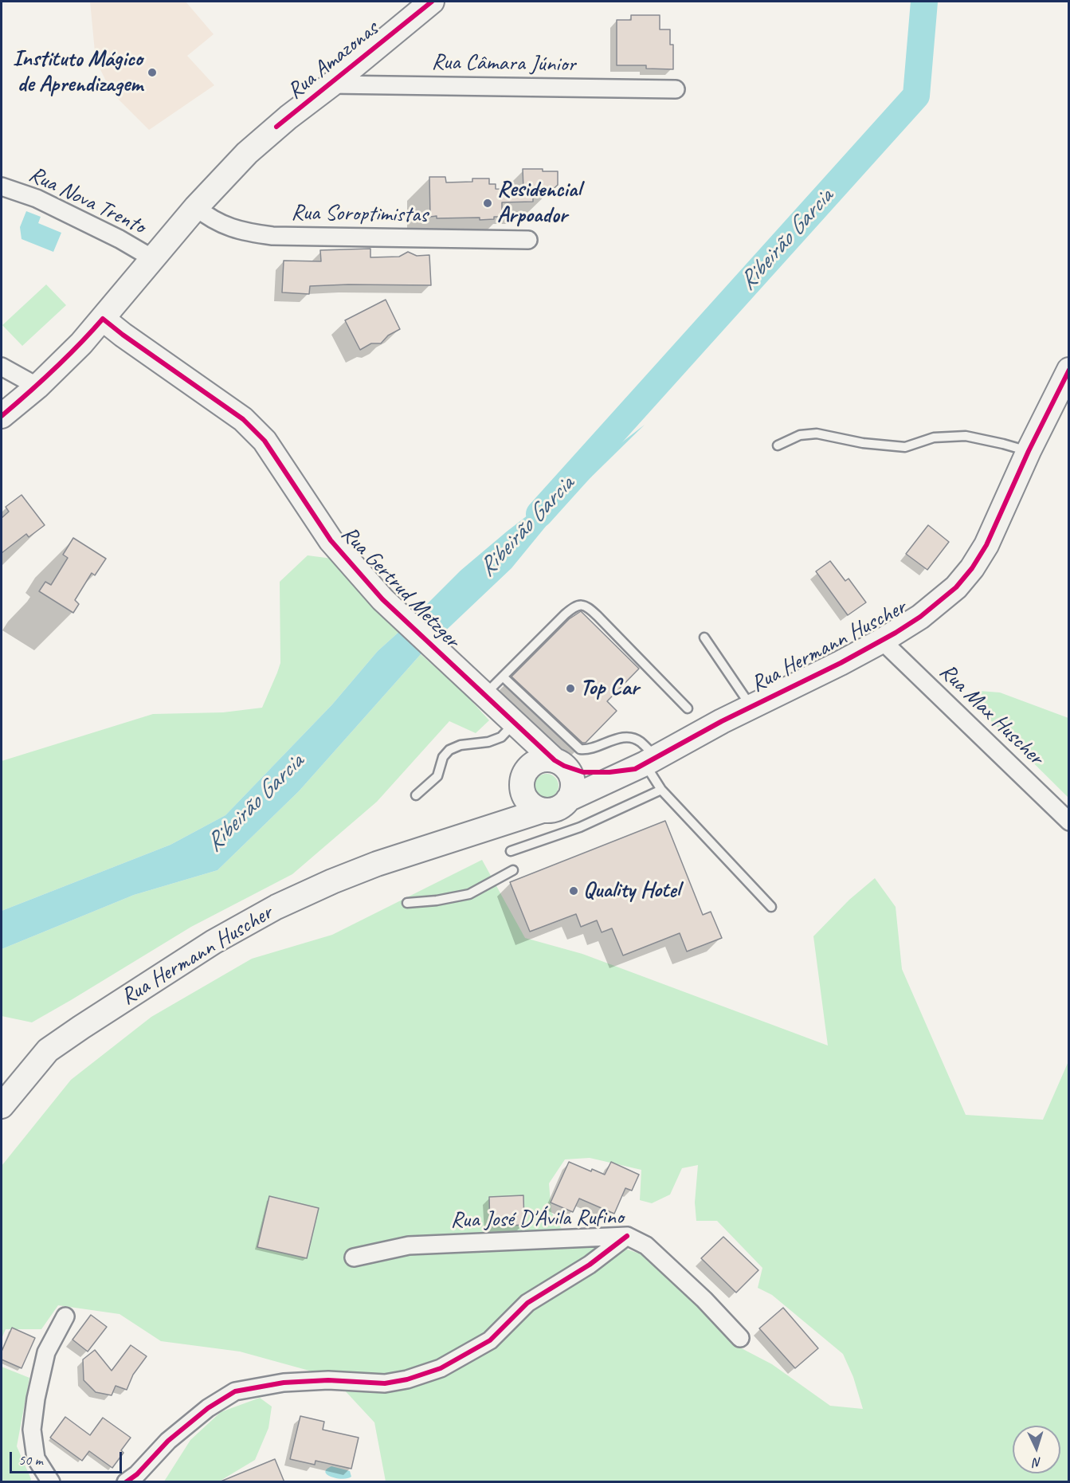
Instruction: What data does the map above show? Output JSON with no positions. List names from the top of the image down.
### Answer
{
  "streets": {
    "main road": ["Rua Amazonas", "Rua Gertrud Metzger", "Rua Hermann Huscher"],
    "street": [
      "Rua Câmara Júnior",
      "Rua Nova Trento",
      "Rua Soroptimistas",
      "Rua Max Huscher",
      "Rua José D'Ávila Rufino"
    ]
  },
  "crossings": [
    ["Rua Amazonas", "Rua Câmara Júnior"],
    ["Rua Amazonas", "Rua Nova Trento"],
    ["Rua Amazonas", "Rua Soroptimistas"],
    ["Rua Amazonas", "Rua Gertrud Metzger"],
    ["Rua Gertrud Metzger", "Rua Hermann Huscher"],
    ["Rua Hermann Huscher", "Rua Max Huscher"]
  ],
  "water": ["Ribeirão Garcia"],
  "places": [
    "Instituto Mágico de Aprendizagem",
    "Residencial Arpoador",
    "Top Car",
    "Quality Hotel"
  ],
  "scale_bar": "50 m",
  "north": "bottom"
}
